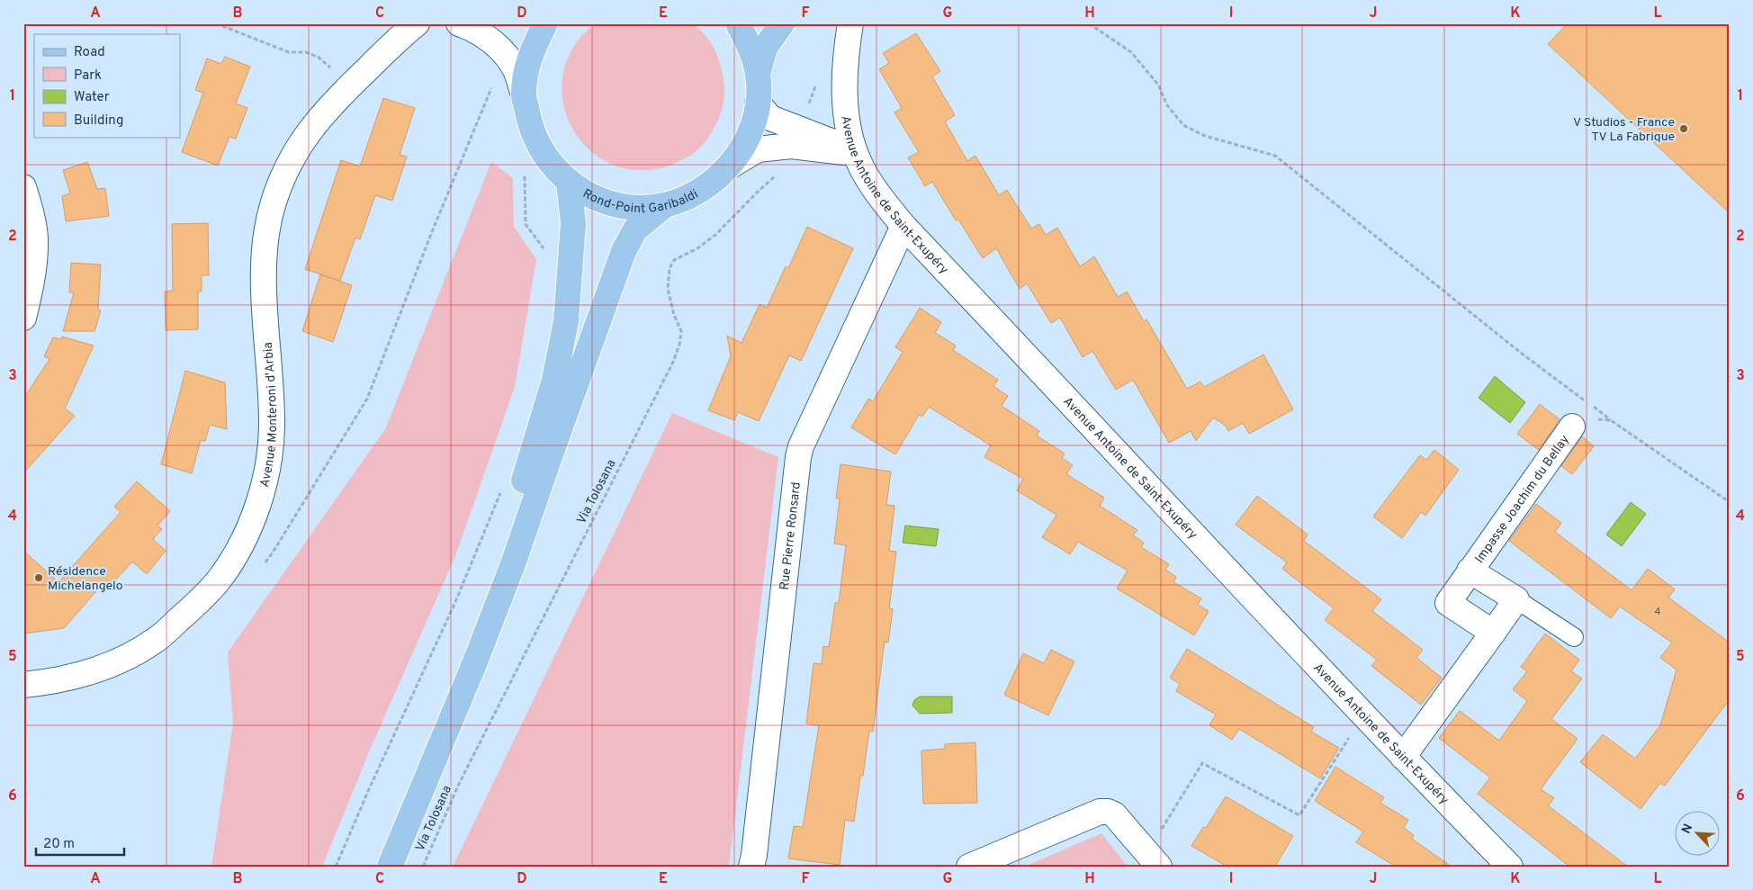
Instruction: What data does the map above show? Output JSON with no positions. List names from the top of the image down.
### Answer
{
  "streets": {
    "main road": ["Rond-Point Garibaldi"],
    "street": [
      "Avenue Antoine de Saint-Exupéry",
      "Avenue Monteroni d'Arbia",
      "Impasse Joachim du Bellay",
      "Rue Pierre Ronsard"
    ],
    "path": ["Via Tolosana"]
  },
  "crossings": [
    ["Rond-Point Garibaldi", "Avenue Antoine de Saint-Exupéry"],
    ["Avenue Antoine de Saint-Exupéry", "Rue Pierre Ronsard"]
  ],
  "places": ["V Studios - France TV La Fabrique", "Résidence Michelangelo"],
  "house_numbers": ["4"],
  "legend": [
    "Road",
    "Park",
    "Water",
    "Building"
  ],
  "scale_bar": "20 m",
  "north": "top left",
  "grid": {
    "columns": [
      "A",
      "B",
      "C",
      "D",
      "E",
      "F",
      "G",
      "H",
      "I",
      "J",
      "K",
      "L"
    ],
    "rows": [
      "1",
      "2",
      "3",
      "4",
      "5",
      "6"
    ]
  }
}
